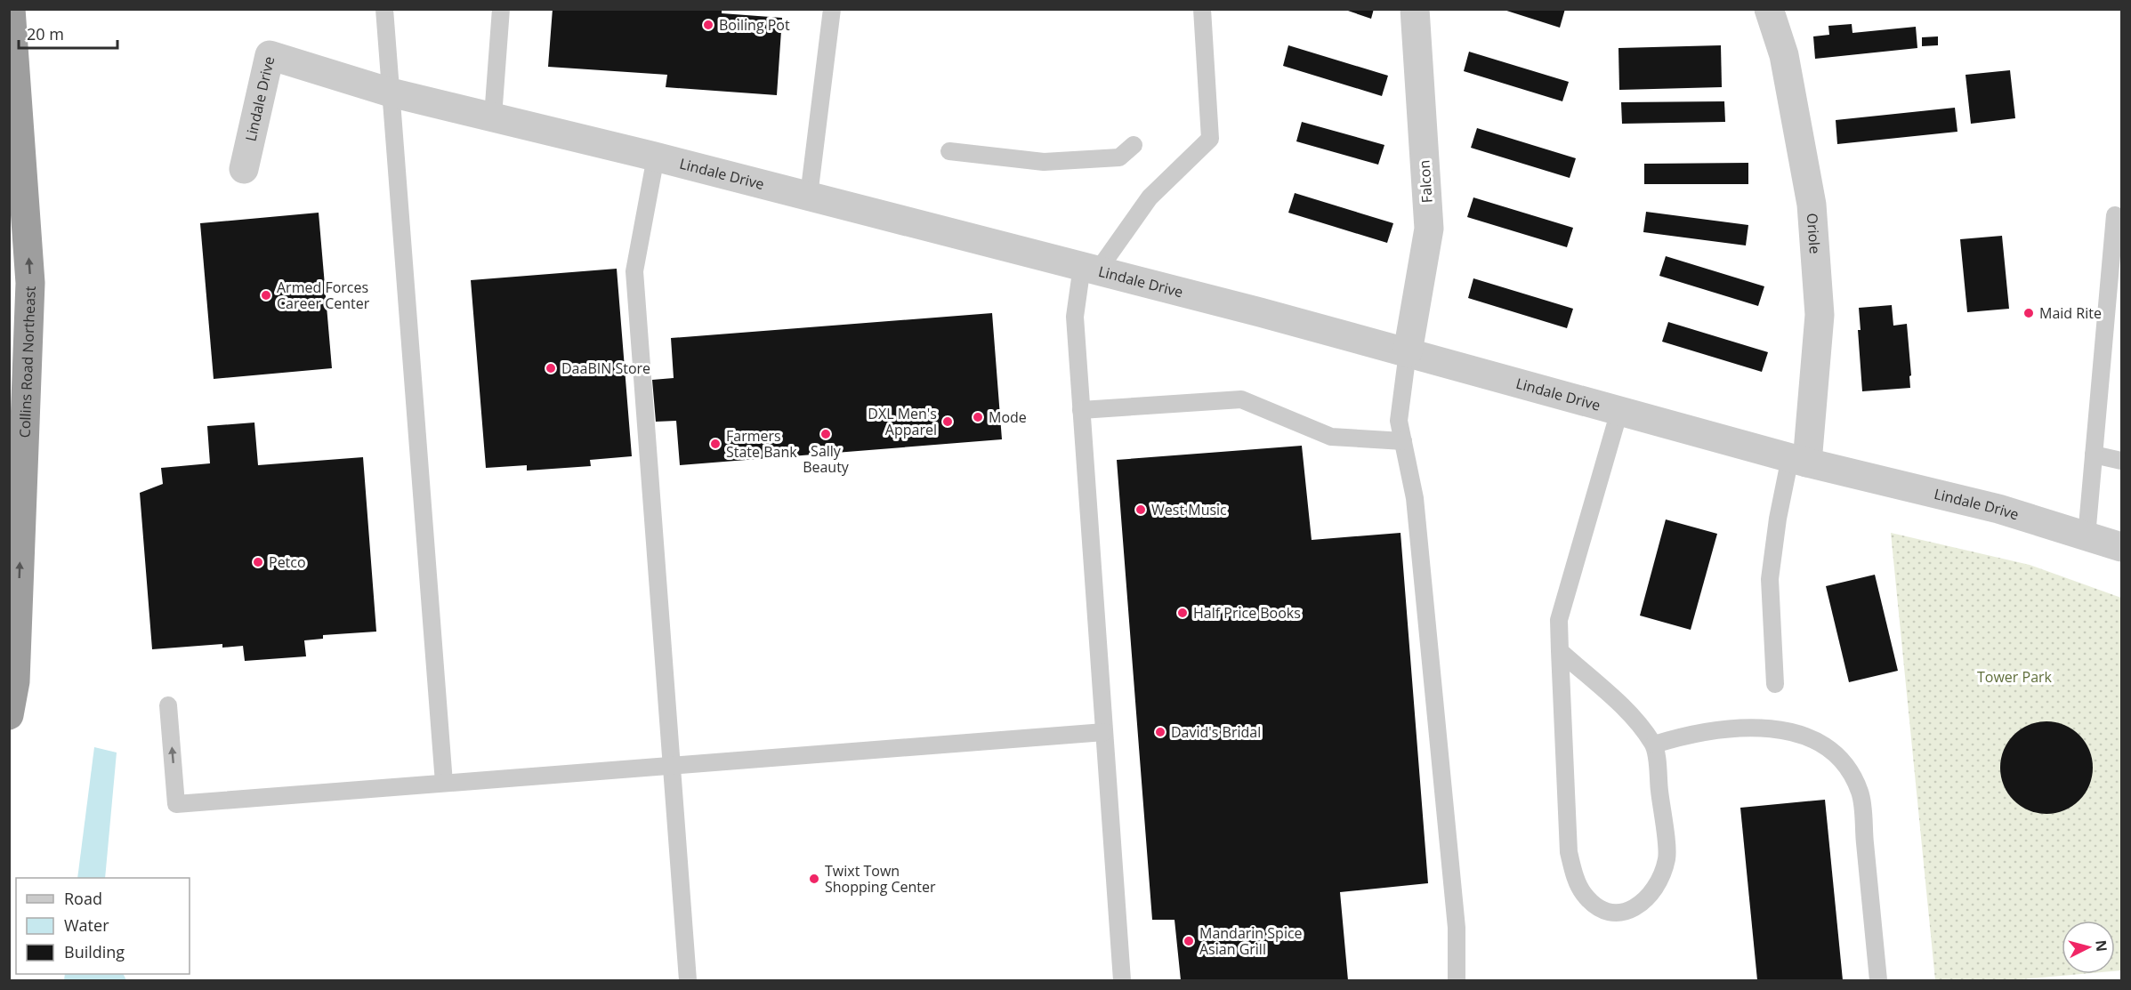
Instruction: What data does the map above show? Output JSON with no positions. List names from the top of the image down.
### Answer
{
  "streets": {
    "highway": ["Collins Road Northeast"],
    "street": ["Lindale Drive", "Falcon", "Oriole"]
  },
  "crossings": [
    ["Lindale Drive", "Falcon"],
    ["Lindale Drive", "Oriole"]
  ],
  "one_way": ["Collins Road Northeast"],
  "parks": ["Tower Park"],
  "places": [
    "Boiling Pot",
    "Armed Forces Career Center",
    "Maid Rite",
    "DaaBIN Store",
    "Mode",
    "DXL Men's Apparel",
    "Sally Beauty",
    "Farmers State Bank",
    "West Music",
    "Petco",
    "Half Price Books",
    "David's Bridal",
    "Twixt Town Shopping Center",
    "Mandarin Spice Asian Grill"
  ],
  "legend": ["Road", "Water", "Building"],
  "scale_bar": "20 m",
  "north": "right"
}
